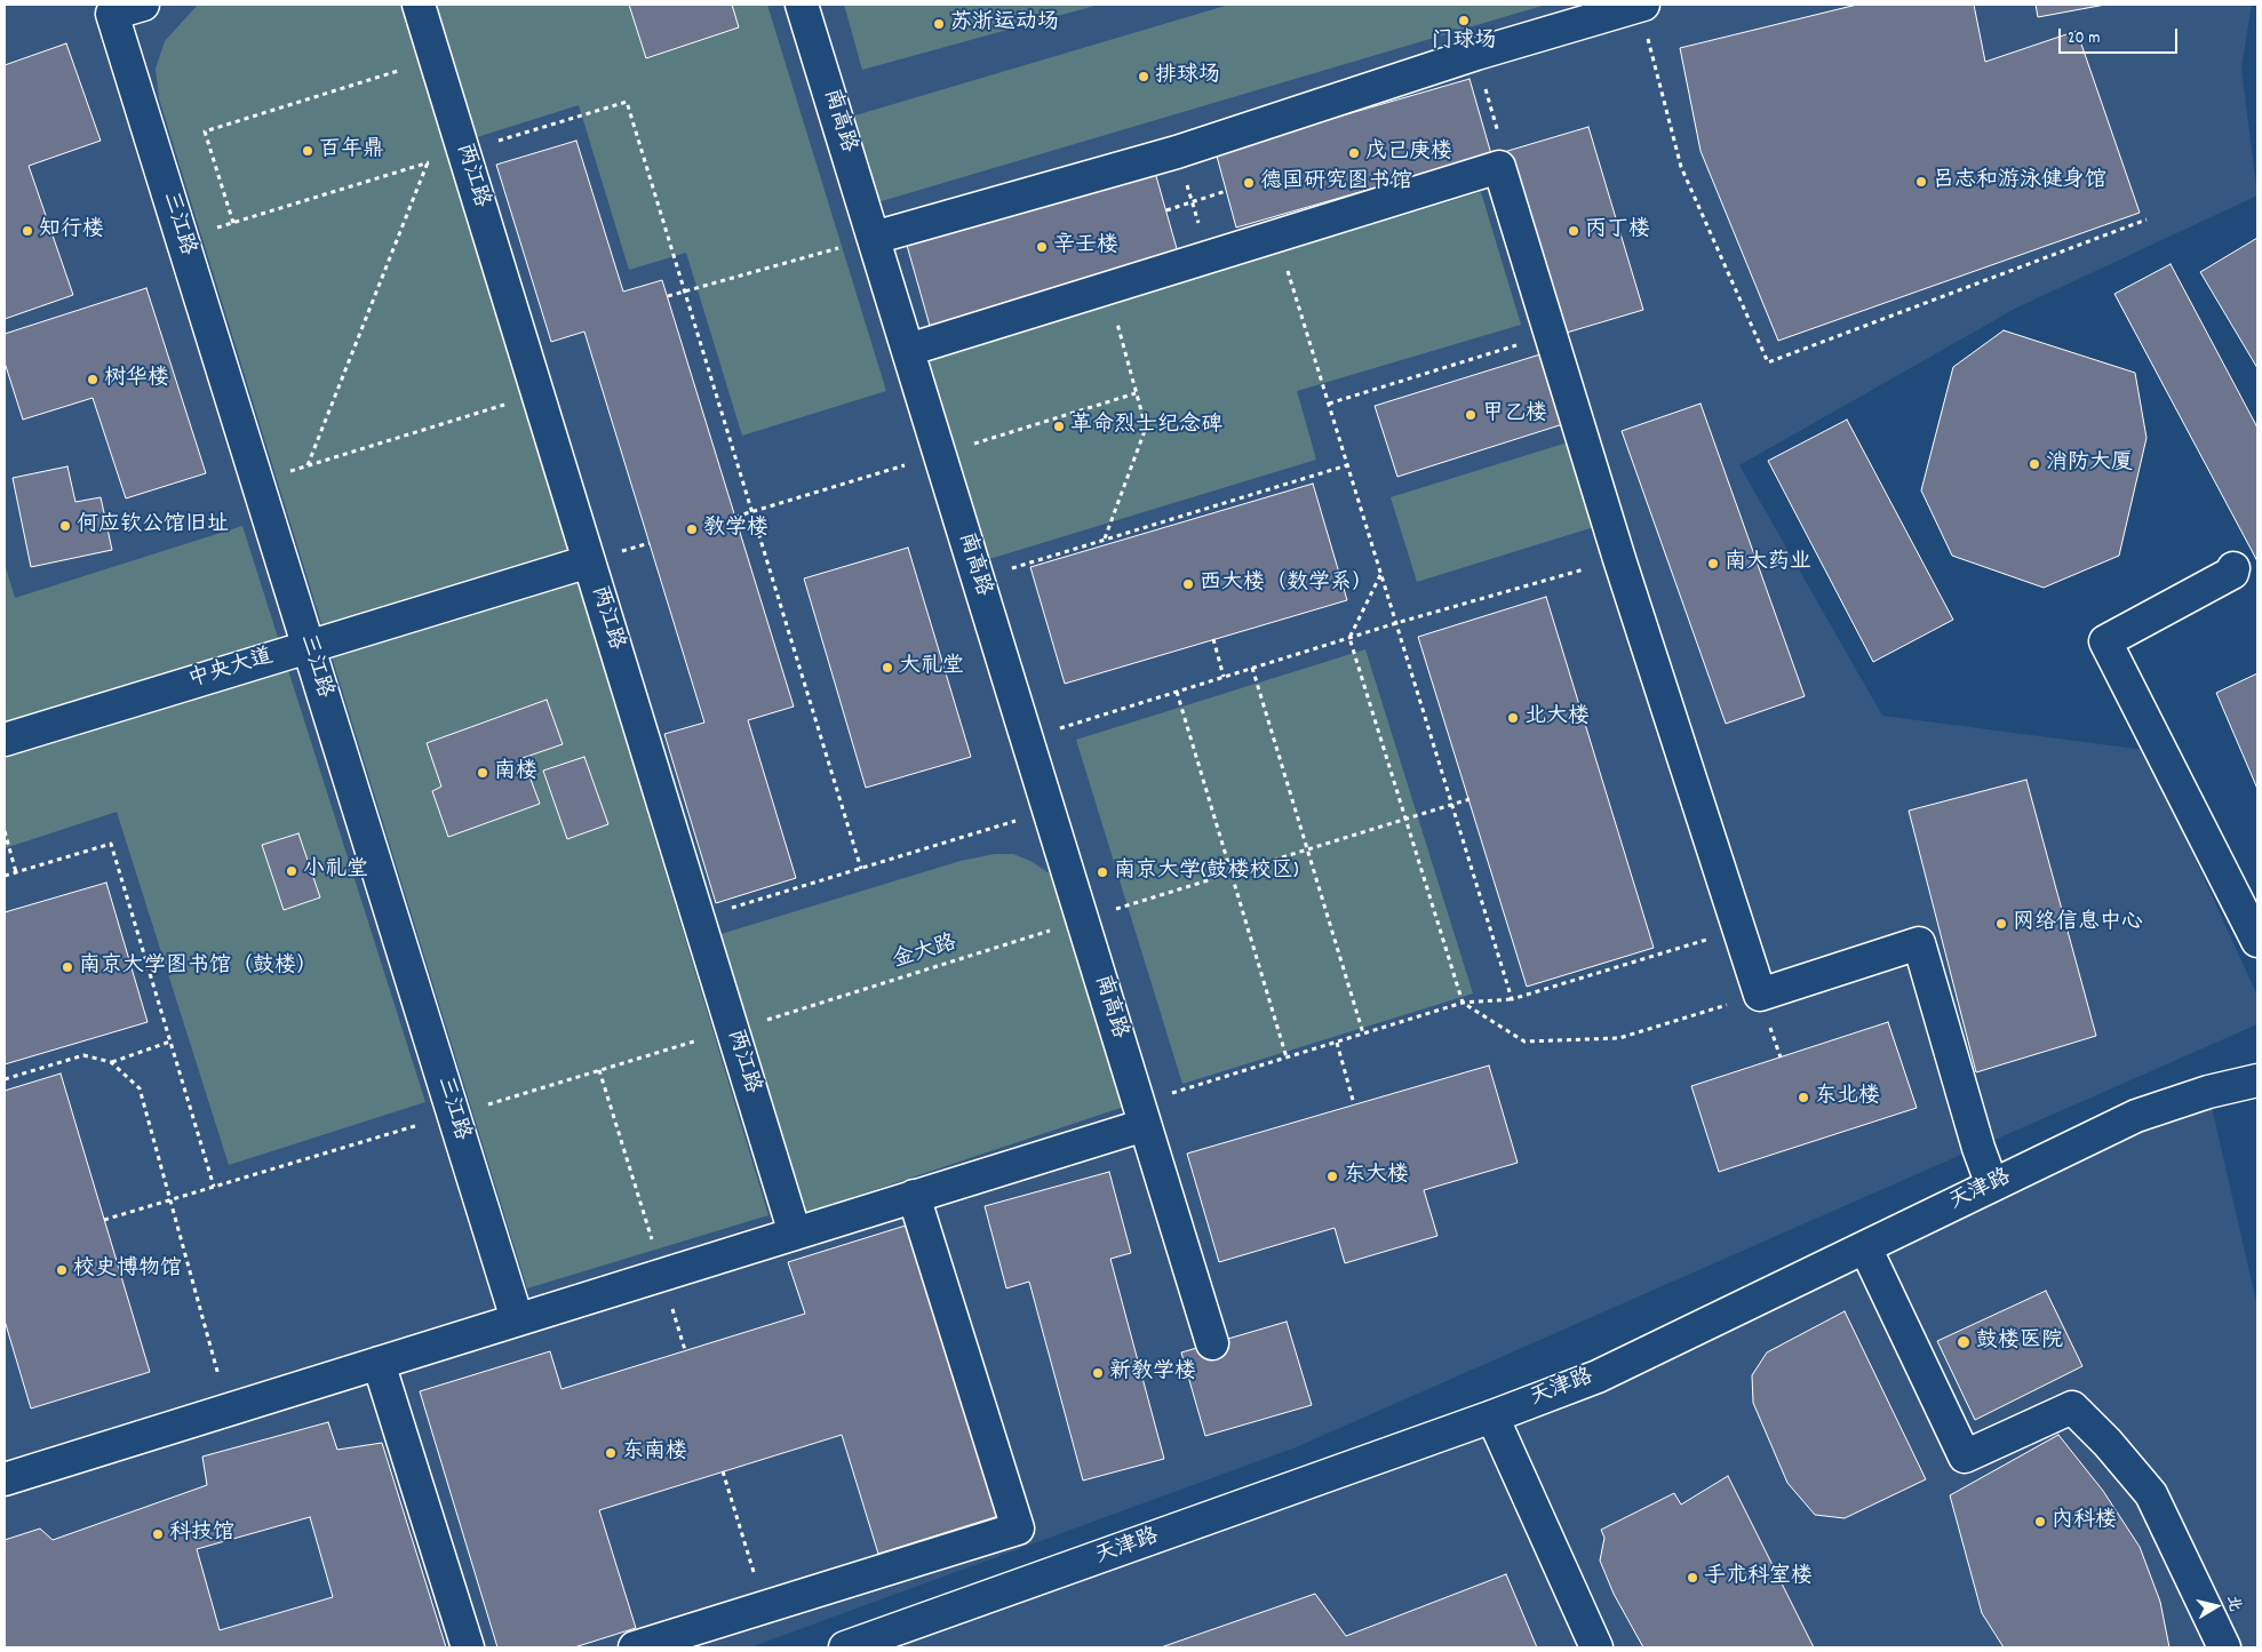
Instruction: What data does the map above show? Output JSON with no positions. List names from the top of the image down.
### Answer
{
  "streets": {
    "street": [
      "南高路",
      "两江路",
      "三江路",
      "中央大道",
      "天津路"
    ],
    "path": ["金大路"]
  },
  "crossings": [
    ["南高路", "金大路"],
    ["两江路", "中央大道"],
    ["三江路", "中央大道"]
  ],
  "places": [
    "门球场",
    "苏浙运动场",
    "排球场",
    "百年鼎",
    "戊己庚楼",
    "吕志和游泳健身馆",
    "德国研究图书馆",
    "知行楼",
    "丙丁楼",
    "辛壬楼",
    "树华楼",
    "甲乙楼",
    "革命烈士纪念碑",
    "消防大厦",
    "何应钦公馆旧址",
    "教学楼",
    "南大药业",
    "西大楼（数学系）",
    "大礼堂",
    "北大楼",
    "南楼",
    "小礼堂",
    "南京大学(鼓楼校区)",
    "网络信息中心",
    "南京大学图书馆（鼓楼）",
    "东北楼",
    "东大楼",
    "校史博物馆",
    "鼓楼医院",
    "新教学楼",
    "东南楼",
    "内科楼",
    "科技馆",
    "手术科室楼"
  ],
  "scale_bar": "20 m",
  "north": "right"
}
